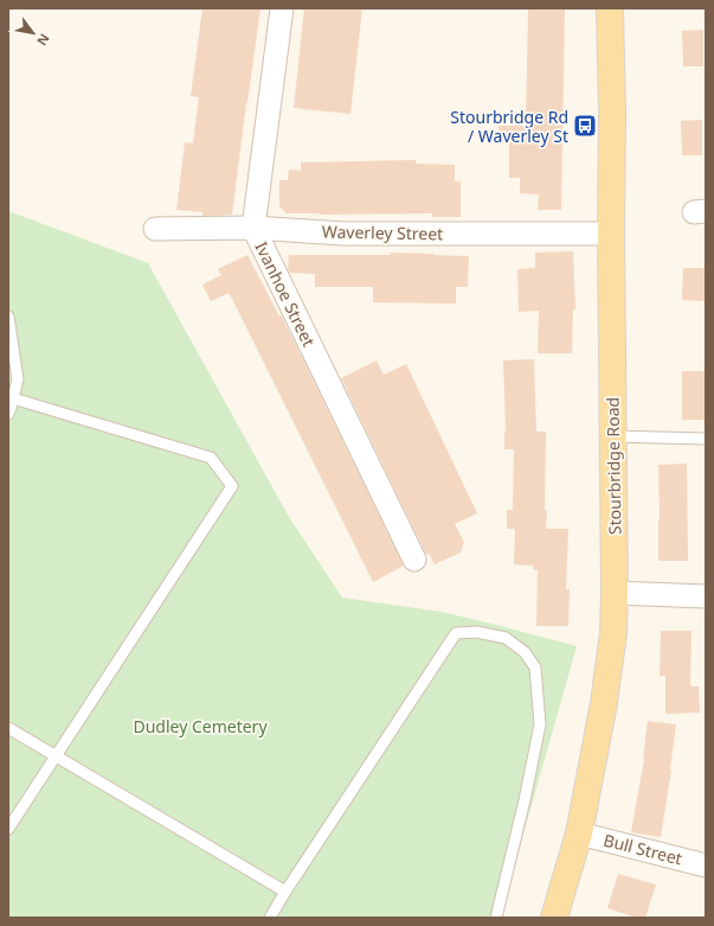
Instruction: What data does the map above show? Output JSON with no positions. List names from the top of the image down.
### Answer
{
  "streets": {
    "main road": ["Stourbridge Road"],
    "street": ["Waverley Street", "Ivanhoe Street", "Bull Street"]
  },
  "crossings": [
    ["Waverley Street", "Ivanhoe Street"],
    ["Waverley Street", "Stourbridge Road"],
    ["Stourbridge Road", "Bull Street"]
  ],
  "parks": ["Dudley Cemetery"],
  "places": {
    "bus stop": ["Stourbridge Rd / Waverley St"]
  },
  "north": "bottom right"
}
